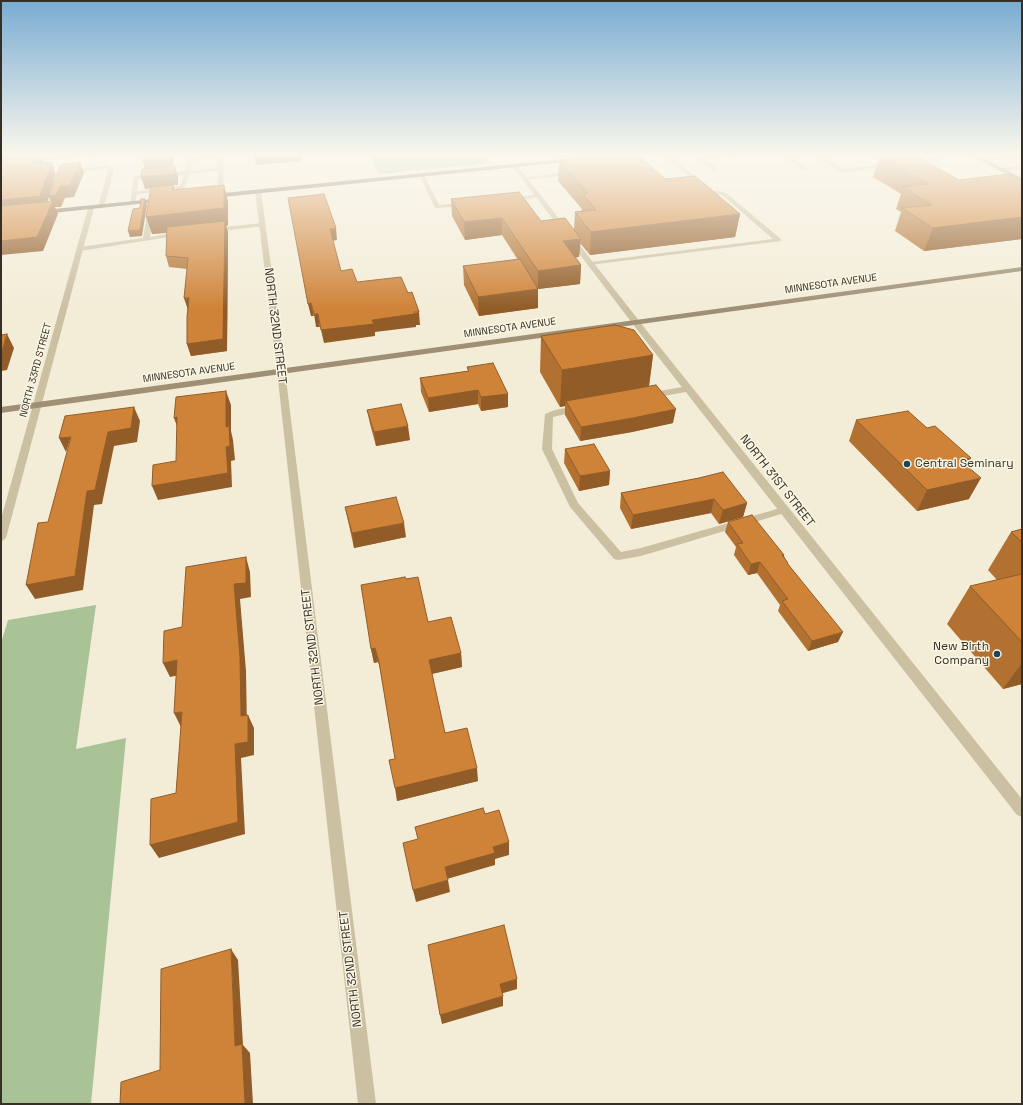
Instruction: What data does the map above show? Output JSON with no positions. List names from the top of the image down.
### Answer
{
  "streets": {
    "main road": ["MINNESOTA AVENUE"],
    "street": ["NORTH 32ND STREET", "NORTH 33RD STREET", "NORTH 31ST STREET"]
  },
  "crossings": [
    ["MINNESOTA AVENUE", "NORTH 32ND STREET"],
    ["MINNESOTA AVENUE", "NORTH 33RD STREET"],
    ["MINNESOTA AVENUE", "NORTH 31ST STREET"]
  ],
  "places": ["Central Seminary", "New Birth Company"]
}
